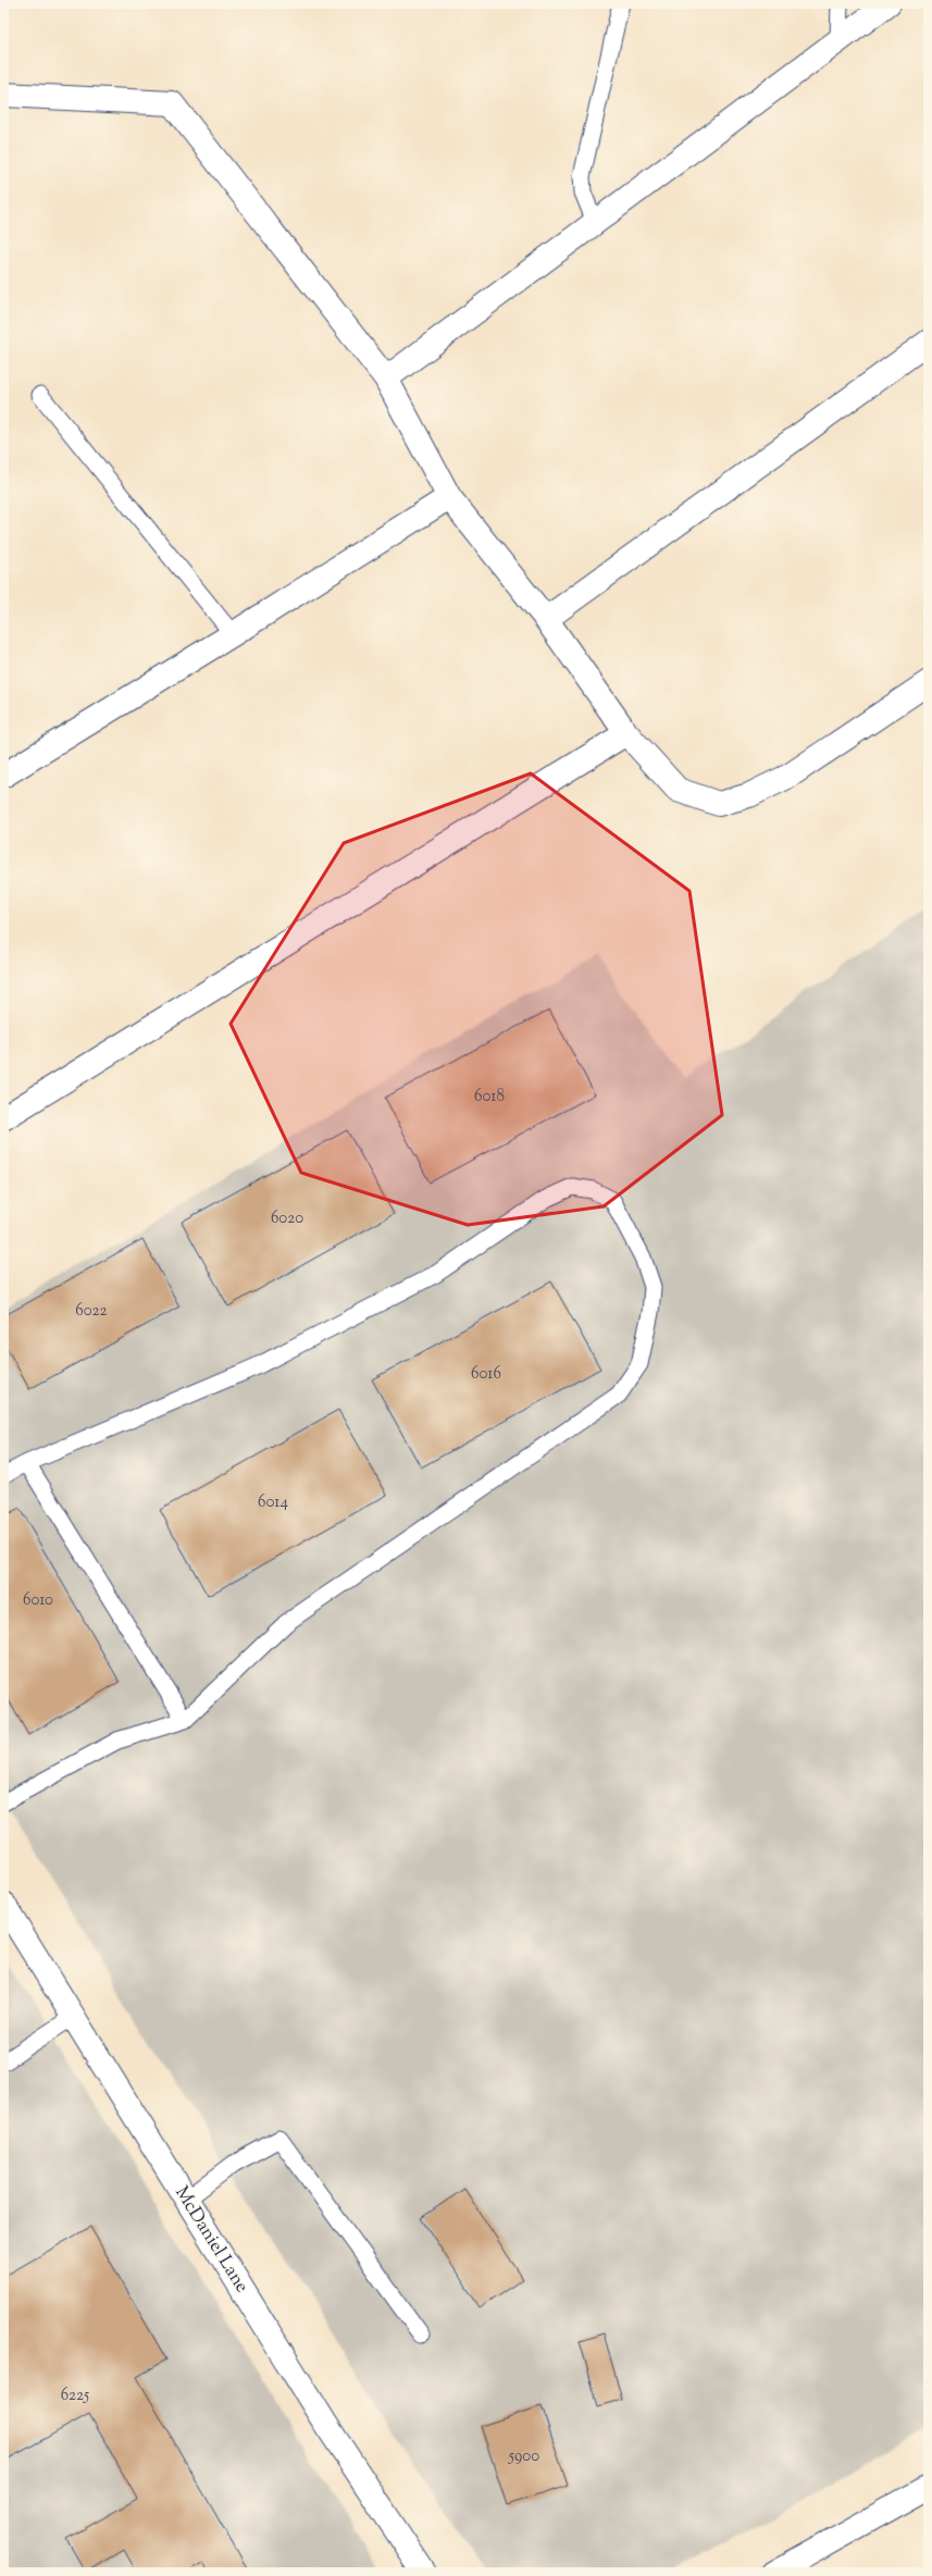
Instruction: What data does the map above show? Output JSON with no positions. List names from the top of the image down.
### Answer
{
  "streets": {
    "street": ["McDaniel Lane"]
  },
  "house_numbers": [
    "6018",
    "6020",
    "6022",
    "6016",
    "6014",
    "6010",
    "6225",
    "5900"
  ]
}
